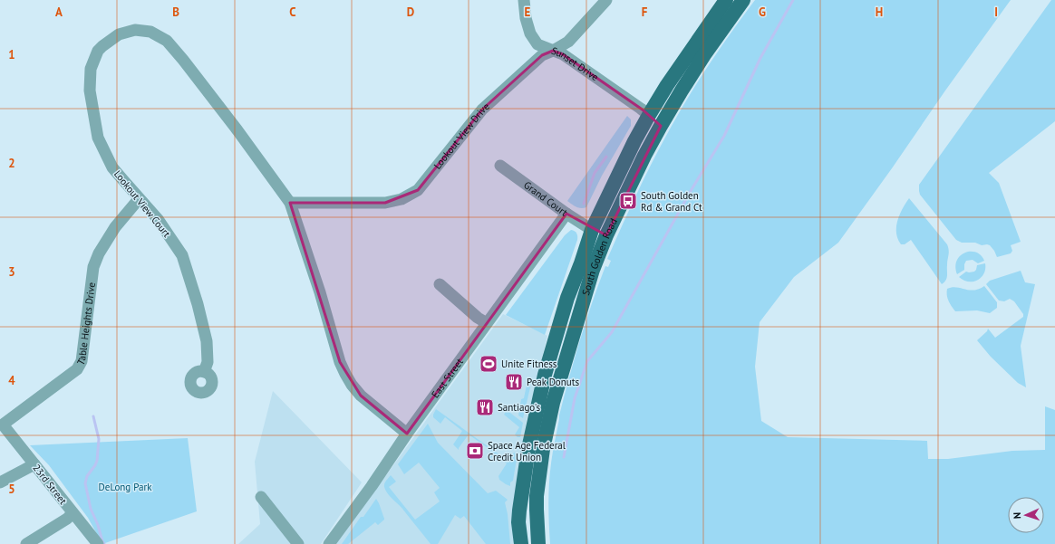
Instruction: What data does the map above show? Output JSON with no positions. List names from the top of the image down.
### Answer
{
  "streets": {
    "main road": ["South Golden Road"],
    "street": [
      "Sunset Drive",
      "Lookout View Drive",
      "Grand Court",
      "Lookout View Court",
      "Table Heights Drive",
      "East Street",
      "23rd Street"
    ]
  },
  "crossings": [
    ["Sunset Drive", "Lookout View Drive"],
    ["Sunset Drive", "South Golden Road"],
    ["Lookout View Drive", "Lookout View Court"],
    ["Grand Court", "South Golden Road"],
    ["Grand Court", "East Street"],
    ["Lookout View Court", "Table Heights Drive"],
    ["Table Heights Drive", "23rd Street"]
  ],
  "parks": ["DeLong Park"],
  "places": {
    "bus stop": ["South Golden Rd & Grand Ct"],
    "sports": ["Unite Fitness"],
    "restaurant": ["Peak Donuts", "Santiago's"],
    "bank": ["Space Age Federal Credit Union"]
  },
  "north": "left",
  "grid": {
    "columns": [
      "A",
      "B",
      "C",
      "D",
      "E",
      "F",
      "G",
      "H",
      "I"
    ],
    "rows": [
      "1",
      "2",
      "3",
      "4",
      "5"
    ]
  }
}
